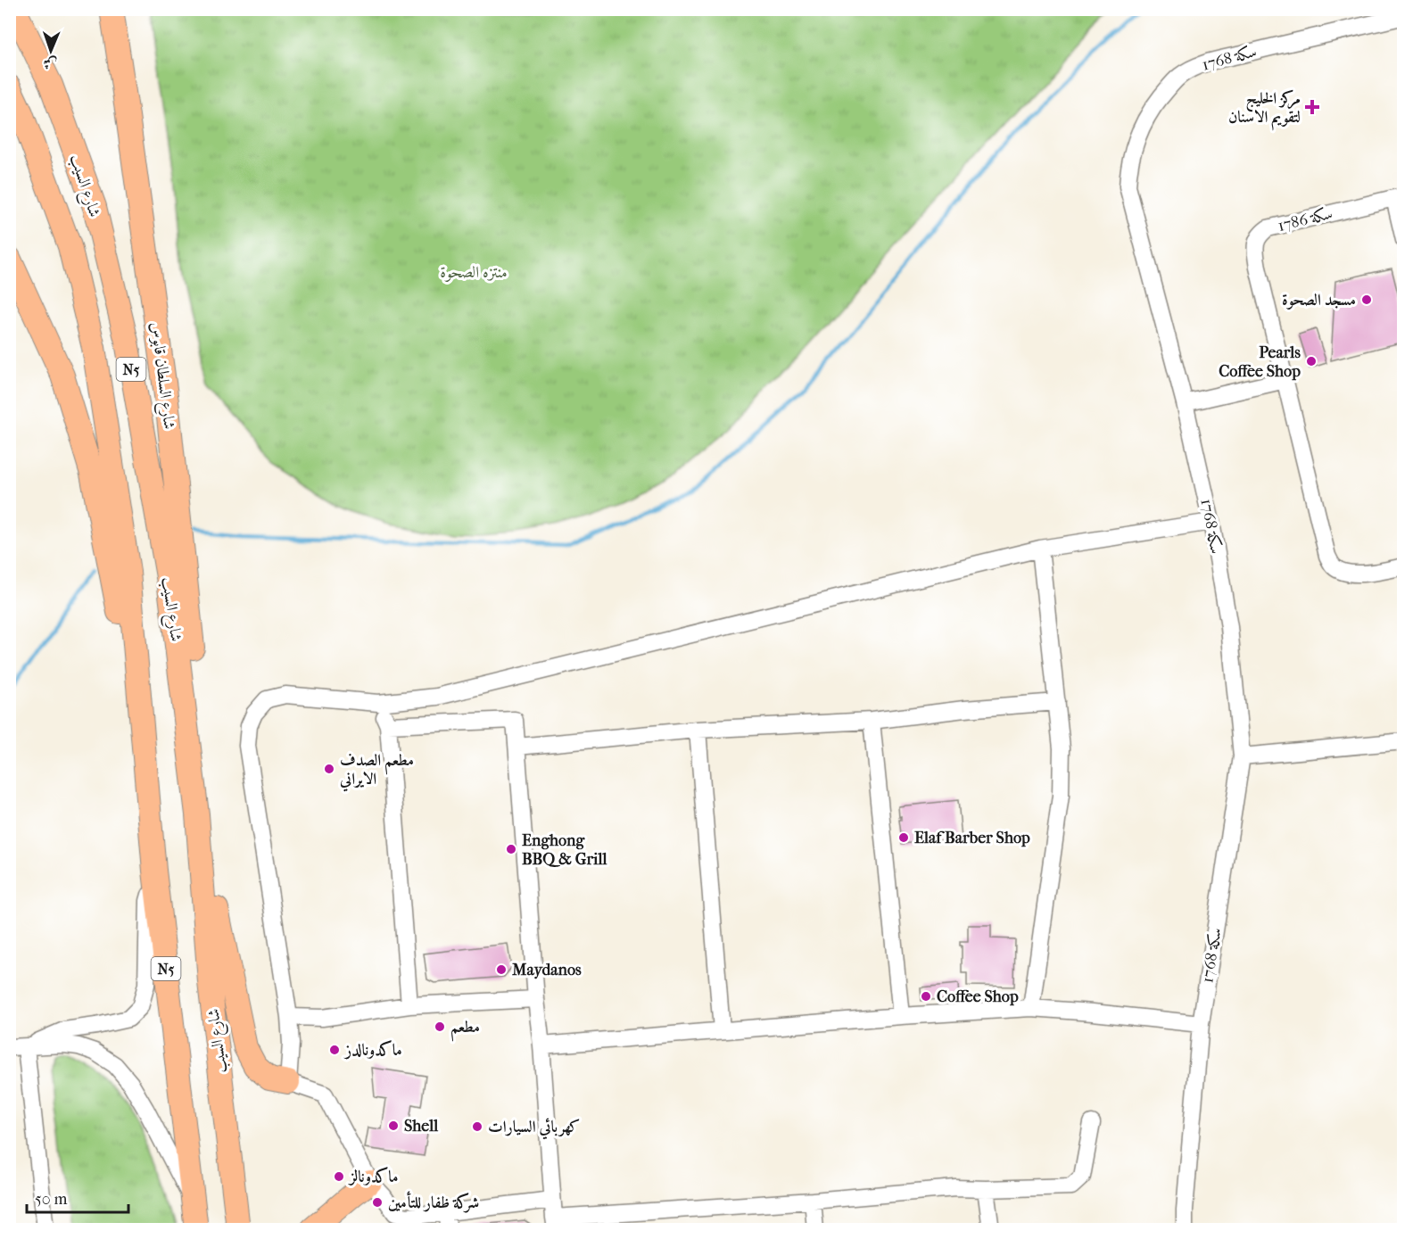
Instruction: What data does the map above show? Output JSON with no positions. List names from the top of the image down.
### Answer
{
  "streets": {
    "highway": ["شارع السيب", "N5", "شارع السلطان قابوس"],
    "street": ["سكة 1768", "سكة 1786"]
  },
  "crossings": [
    ["شارع السيب", "شارع السلطان قابوس"]
  ],
  "parks": ["منتزه الصحوة"],
  "places": {
    "health": ["مركز الخليج لتقويم الاسنان"],
    "other": [
      "مسجد الصحوة",
      "Pearls Coffee Shop",
      "مطعم الصدف الايراني",
      "Elaf Barber Shop",
      "Enghong BBQ & Grill",
      "Maydanos",
      "Coffee Shop",
      "مطعم",
      "ماكدونالدز",
      "Shell",
      "كهربائي السيارات",
      "ماكدونالز",
      "شركة ظفار للتأمين"
    ]
  },
  "scale_bar": "50 m",
  "north": "bottom"
}
